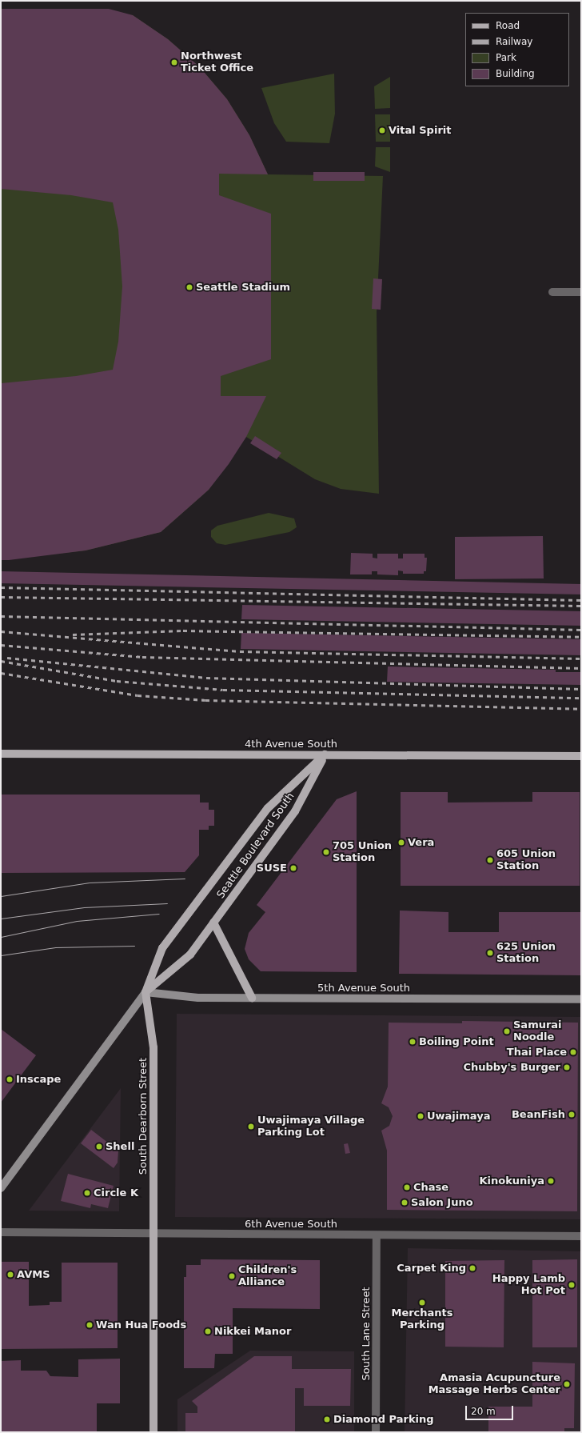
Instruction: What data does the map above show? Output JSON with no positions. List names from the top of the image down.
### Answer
{
  "streets": {
    "main road": [
      "4th Avenue South",
      "Seattle Boulevard South",
      "5th Avenue South",
      "South Dearborn Street"
    ],
    "street": ["6th Avenue South", "South Lane Street"]
  },
  "crossings": [
    ["4th Avenue South", "Seattle Boulevard South"],
    ["Seattle Boulevard South", "5th Avenue South"],
    ["Seattle Boulevard South", "South Dearborn Street"],
    ["5th Avenue South", "South Dearborn Street"],
    ["South Dearborn Street", "6th Avenue South"],
    ["6th Avenue South", "South Lane Street"]
  ],
  "places": [
    "Northwest Ticket Office",
    "Vital Spirit",
    "Seattle Stadium",
    "Vera",
    "705 Union Station",
    "605 Union Station",
    "SUSE",
    "625 Union Station",
    "Samurai Noodle",
    "Boiling Point",
    "Thai Place",
    "Chubby's Burger",
    "Inscape",
    "BeanFish",
    "Uwajimaya",
    "Uwajimaya Village Parking Lot",
    "Shell",
    "Kinokuniya",
    "Chase",
    "Circle K",
    "Salon Juno",
    "Carpet King",
    "AVMS",
    "Children's Alliance",
    "Happy Lamb Hot Pot",
    "Merchants Parking",
    "Wan Hua Foods",
    "Nikkei Manor",
    "Amasia Acupuncture Massage Herbs Center",
    "Diamond Parking"
  ],
  "legend": [
    "Road",
    "Railway",
    "Park",
    "Building"
  ],
  "scale_bar": "20 m"
}
